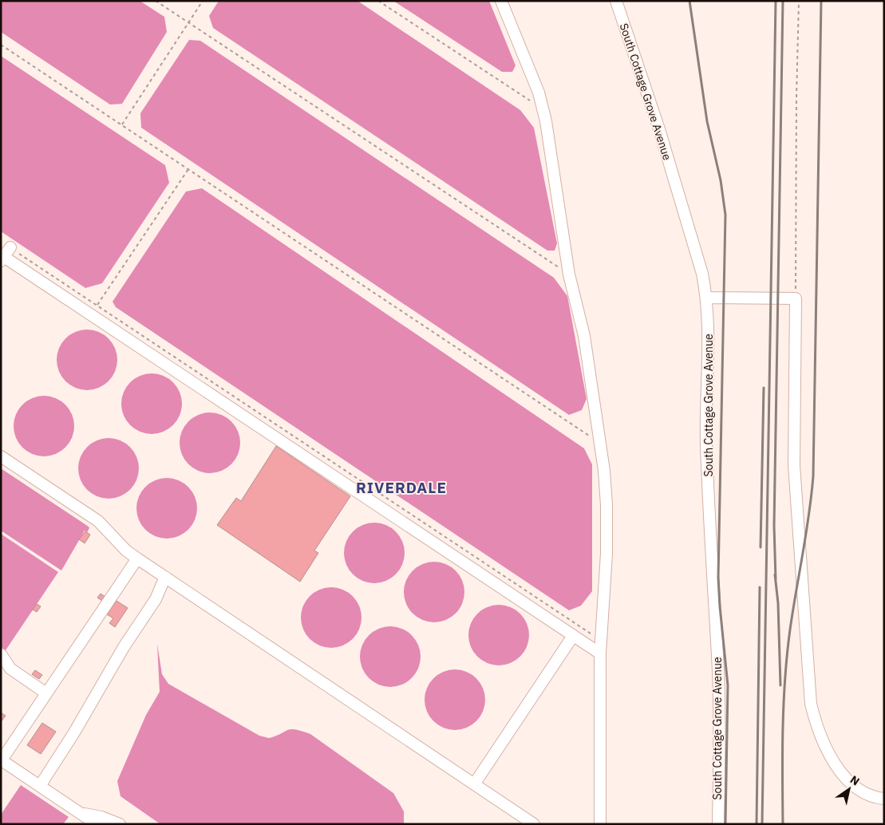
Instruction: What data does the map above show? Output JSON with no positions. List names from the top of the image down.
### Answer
{
  "streets": {
    "street": ["South Cottage Grove Avenue"]
  },
  "districts": ["RIVERDALE"],
  "north": "top right"
}
